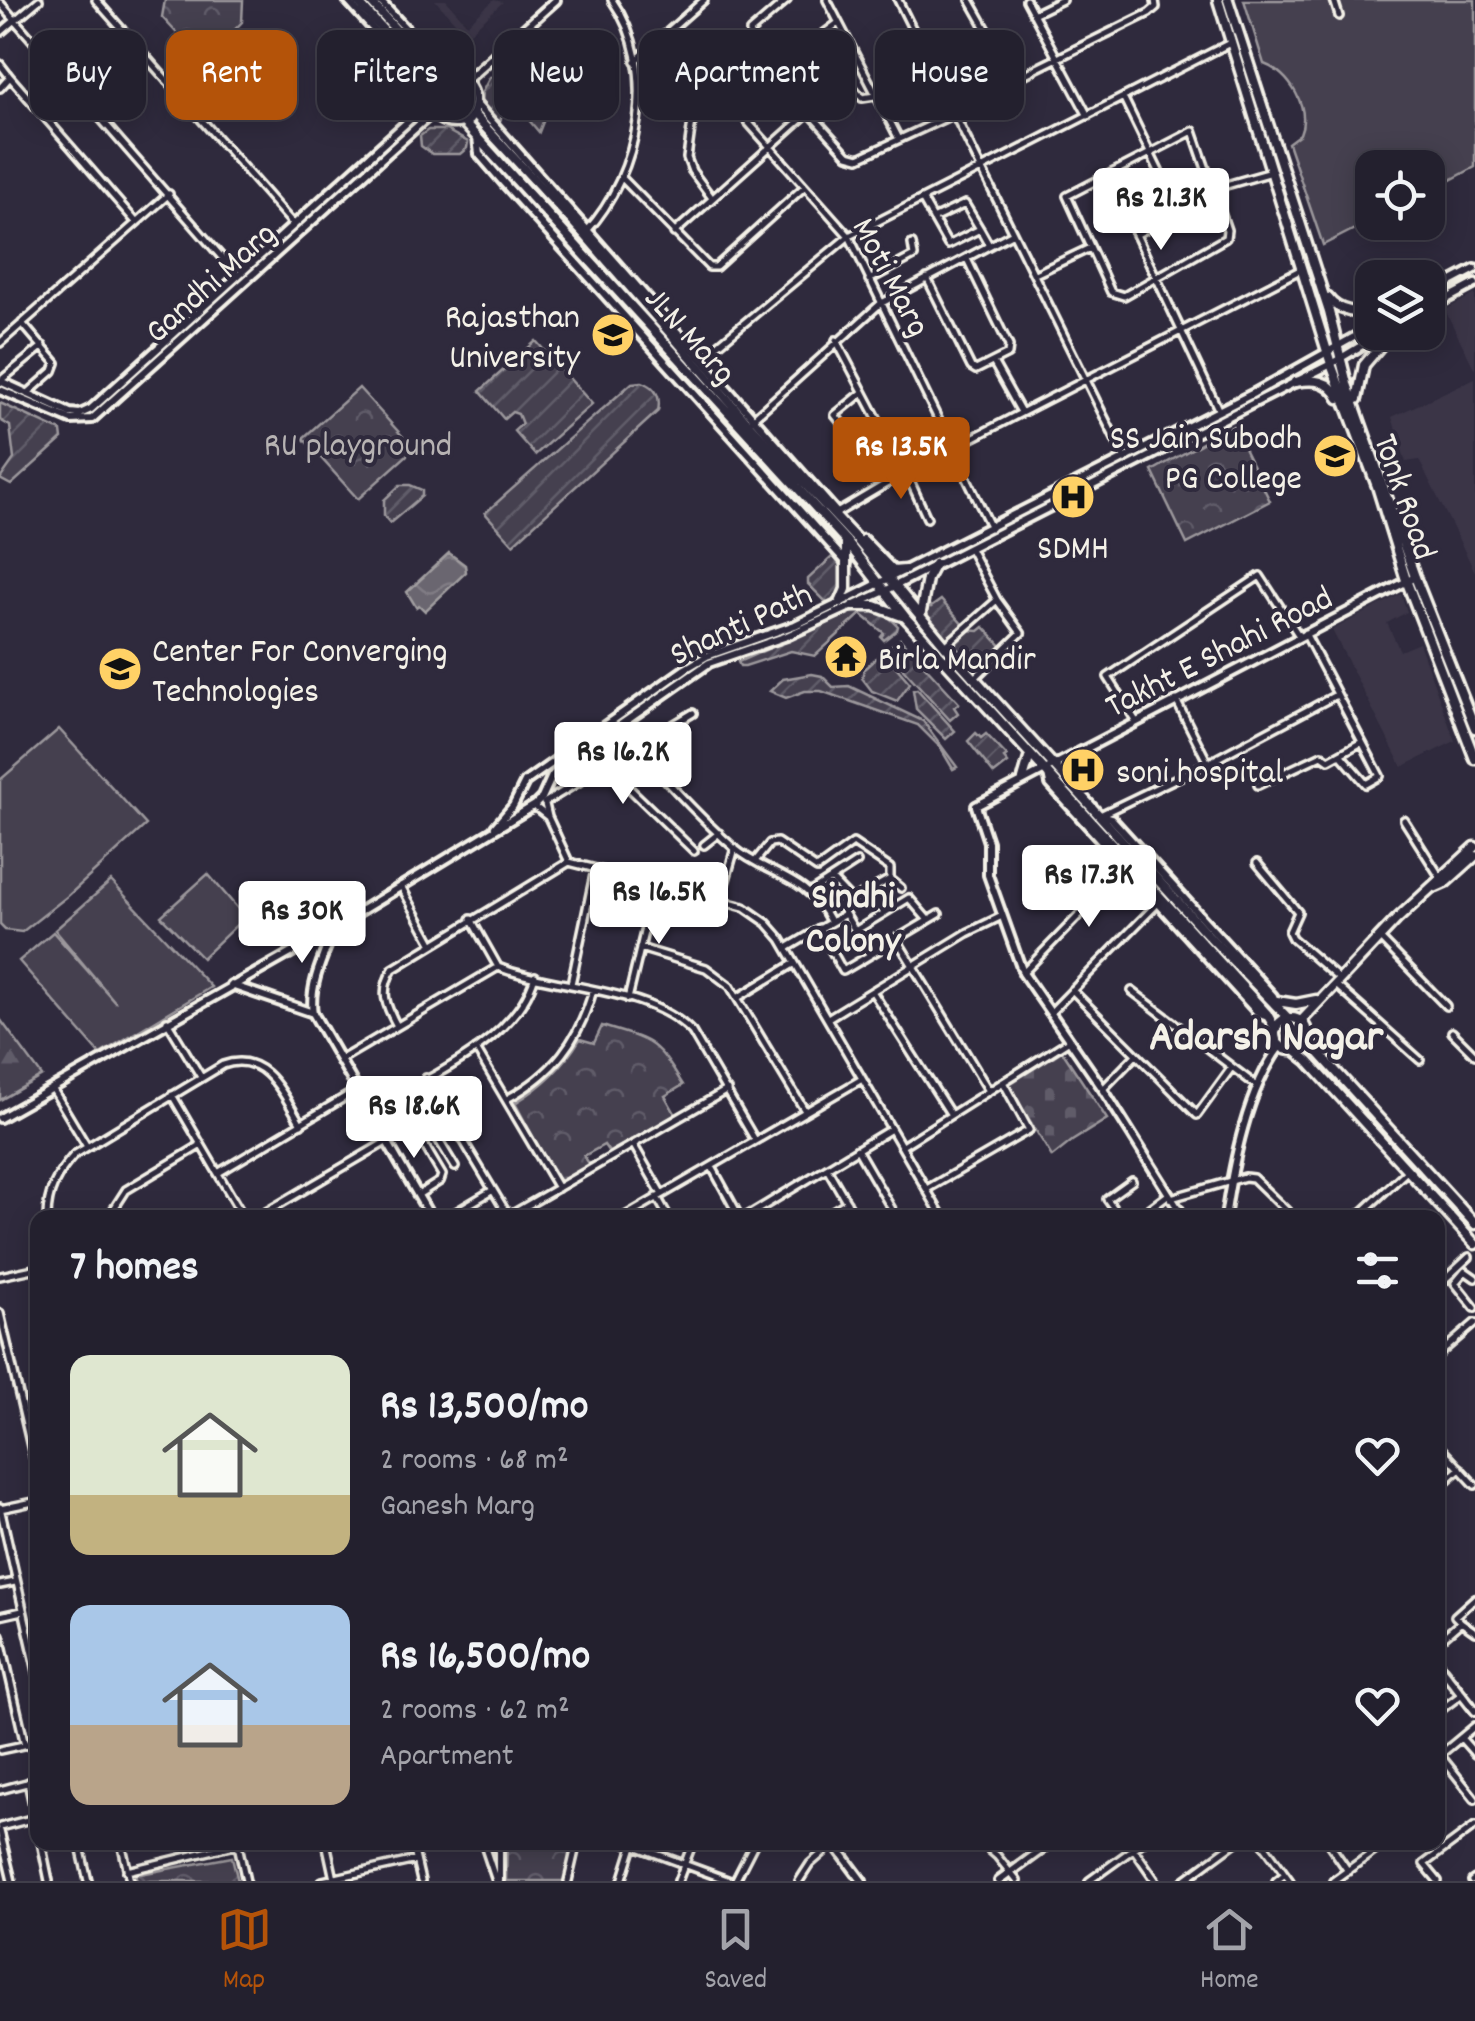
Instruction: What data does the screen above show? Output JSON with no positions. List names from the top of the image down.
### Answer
{
  "streets": {
    "main road": [
      "Gandhi Marg",
      "JLN Marg",
      "Tonk Road",
      "Shanti Path",
      "Takht E Shahi Road"
    ],
    "street": ["Moti Marg"]
  },
  "crossings": [
    ["Moti Marg", "Shanti Path"],
    ["JLN Marg", "Shanti Path"],
    ["JLN Marg", "Takht E Shahi Road"],
    ["Tonk Road", "Shanti Path"],
    ["Tonk Road", "Takht E Shahi Road"]
  ],
  "districts": ["Sindhi Colony", "Adarsh Nagar"],
  "parks": ["RU playground"],
  "places": {
    "school or university": ["Rajasthan University", "SS Jain Subodh PG College", "Center For Converging Technologies"],
    "hospital": ["SDMH", "soni hospital"],
    "temple": ["Birla Mandir"]
  },
  "page": {
    "chip": [
      "Buy",
      "Rent",
      "Filters",
      "New",
      "Apartment",
      "House"
    ],
    "price": [
      "Rs 21.3K",
      "Rs 13.5K",
      "Rs 16.2K",
      "Rs 17.3K",
      "Rs 16.5K",
      "Rs 30K",
      "Rs 18.6K"
    ],
    "heading": "7 homes",
    "list": [
      {
        "name": "Rs 13,500/mo",
        "note": "2 rooms · 68 m² · Ganesh Marg"
      },
      {
        "name": "Rs 16,500/mo",
        "note": "2 rooms · 62 m² · Apartment"
      }
    ],
    "tabs": ["Map", "Saved", "Home"]
  }
}
